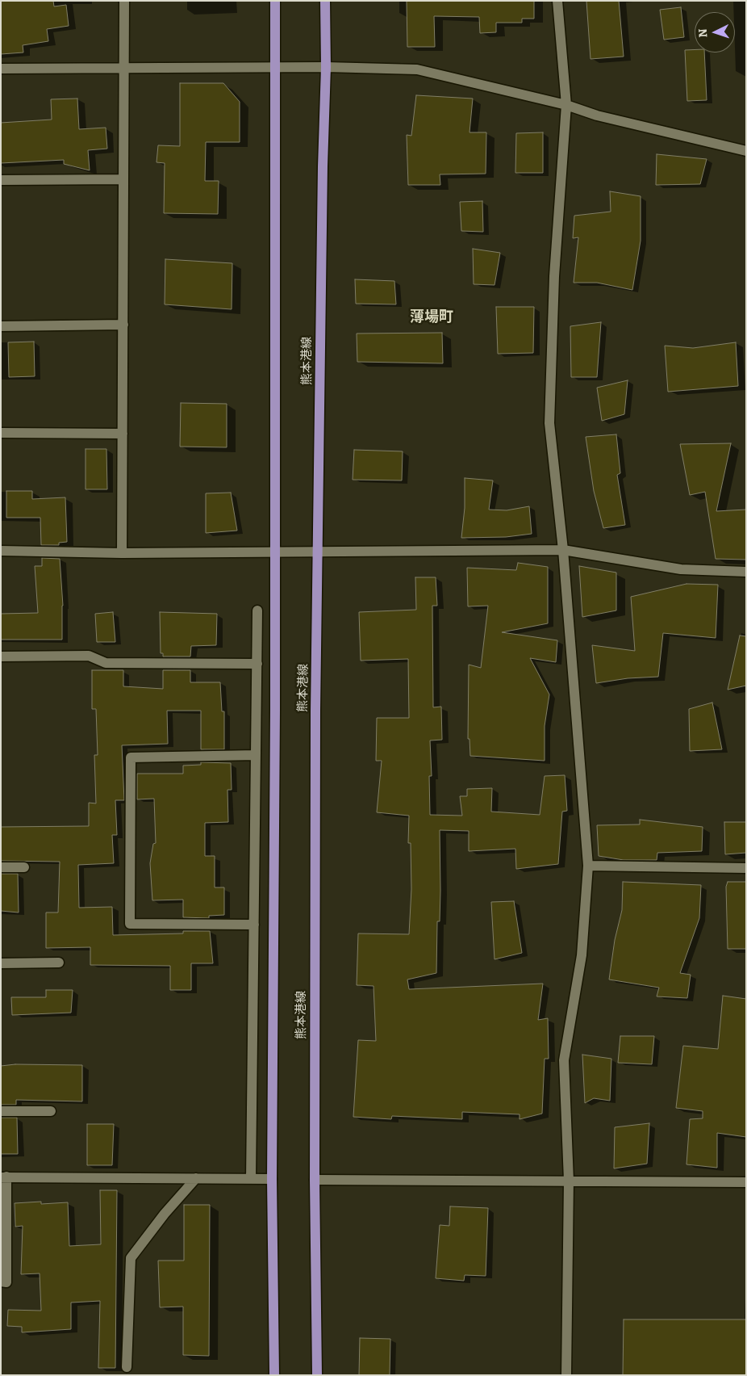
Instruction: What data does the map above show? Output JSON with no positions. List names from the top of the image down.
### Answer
{
  "streets": {
    "main road": ["熊本港線"]
  },
  "districts": ["薄場町"],
  "north": "left"
}
